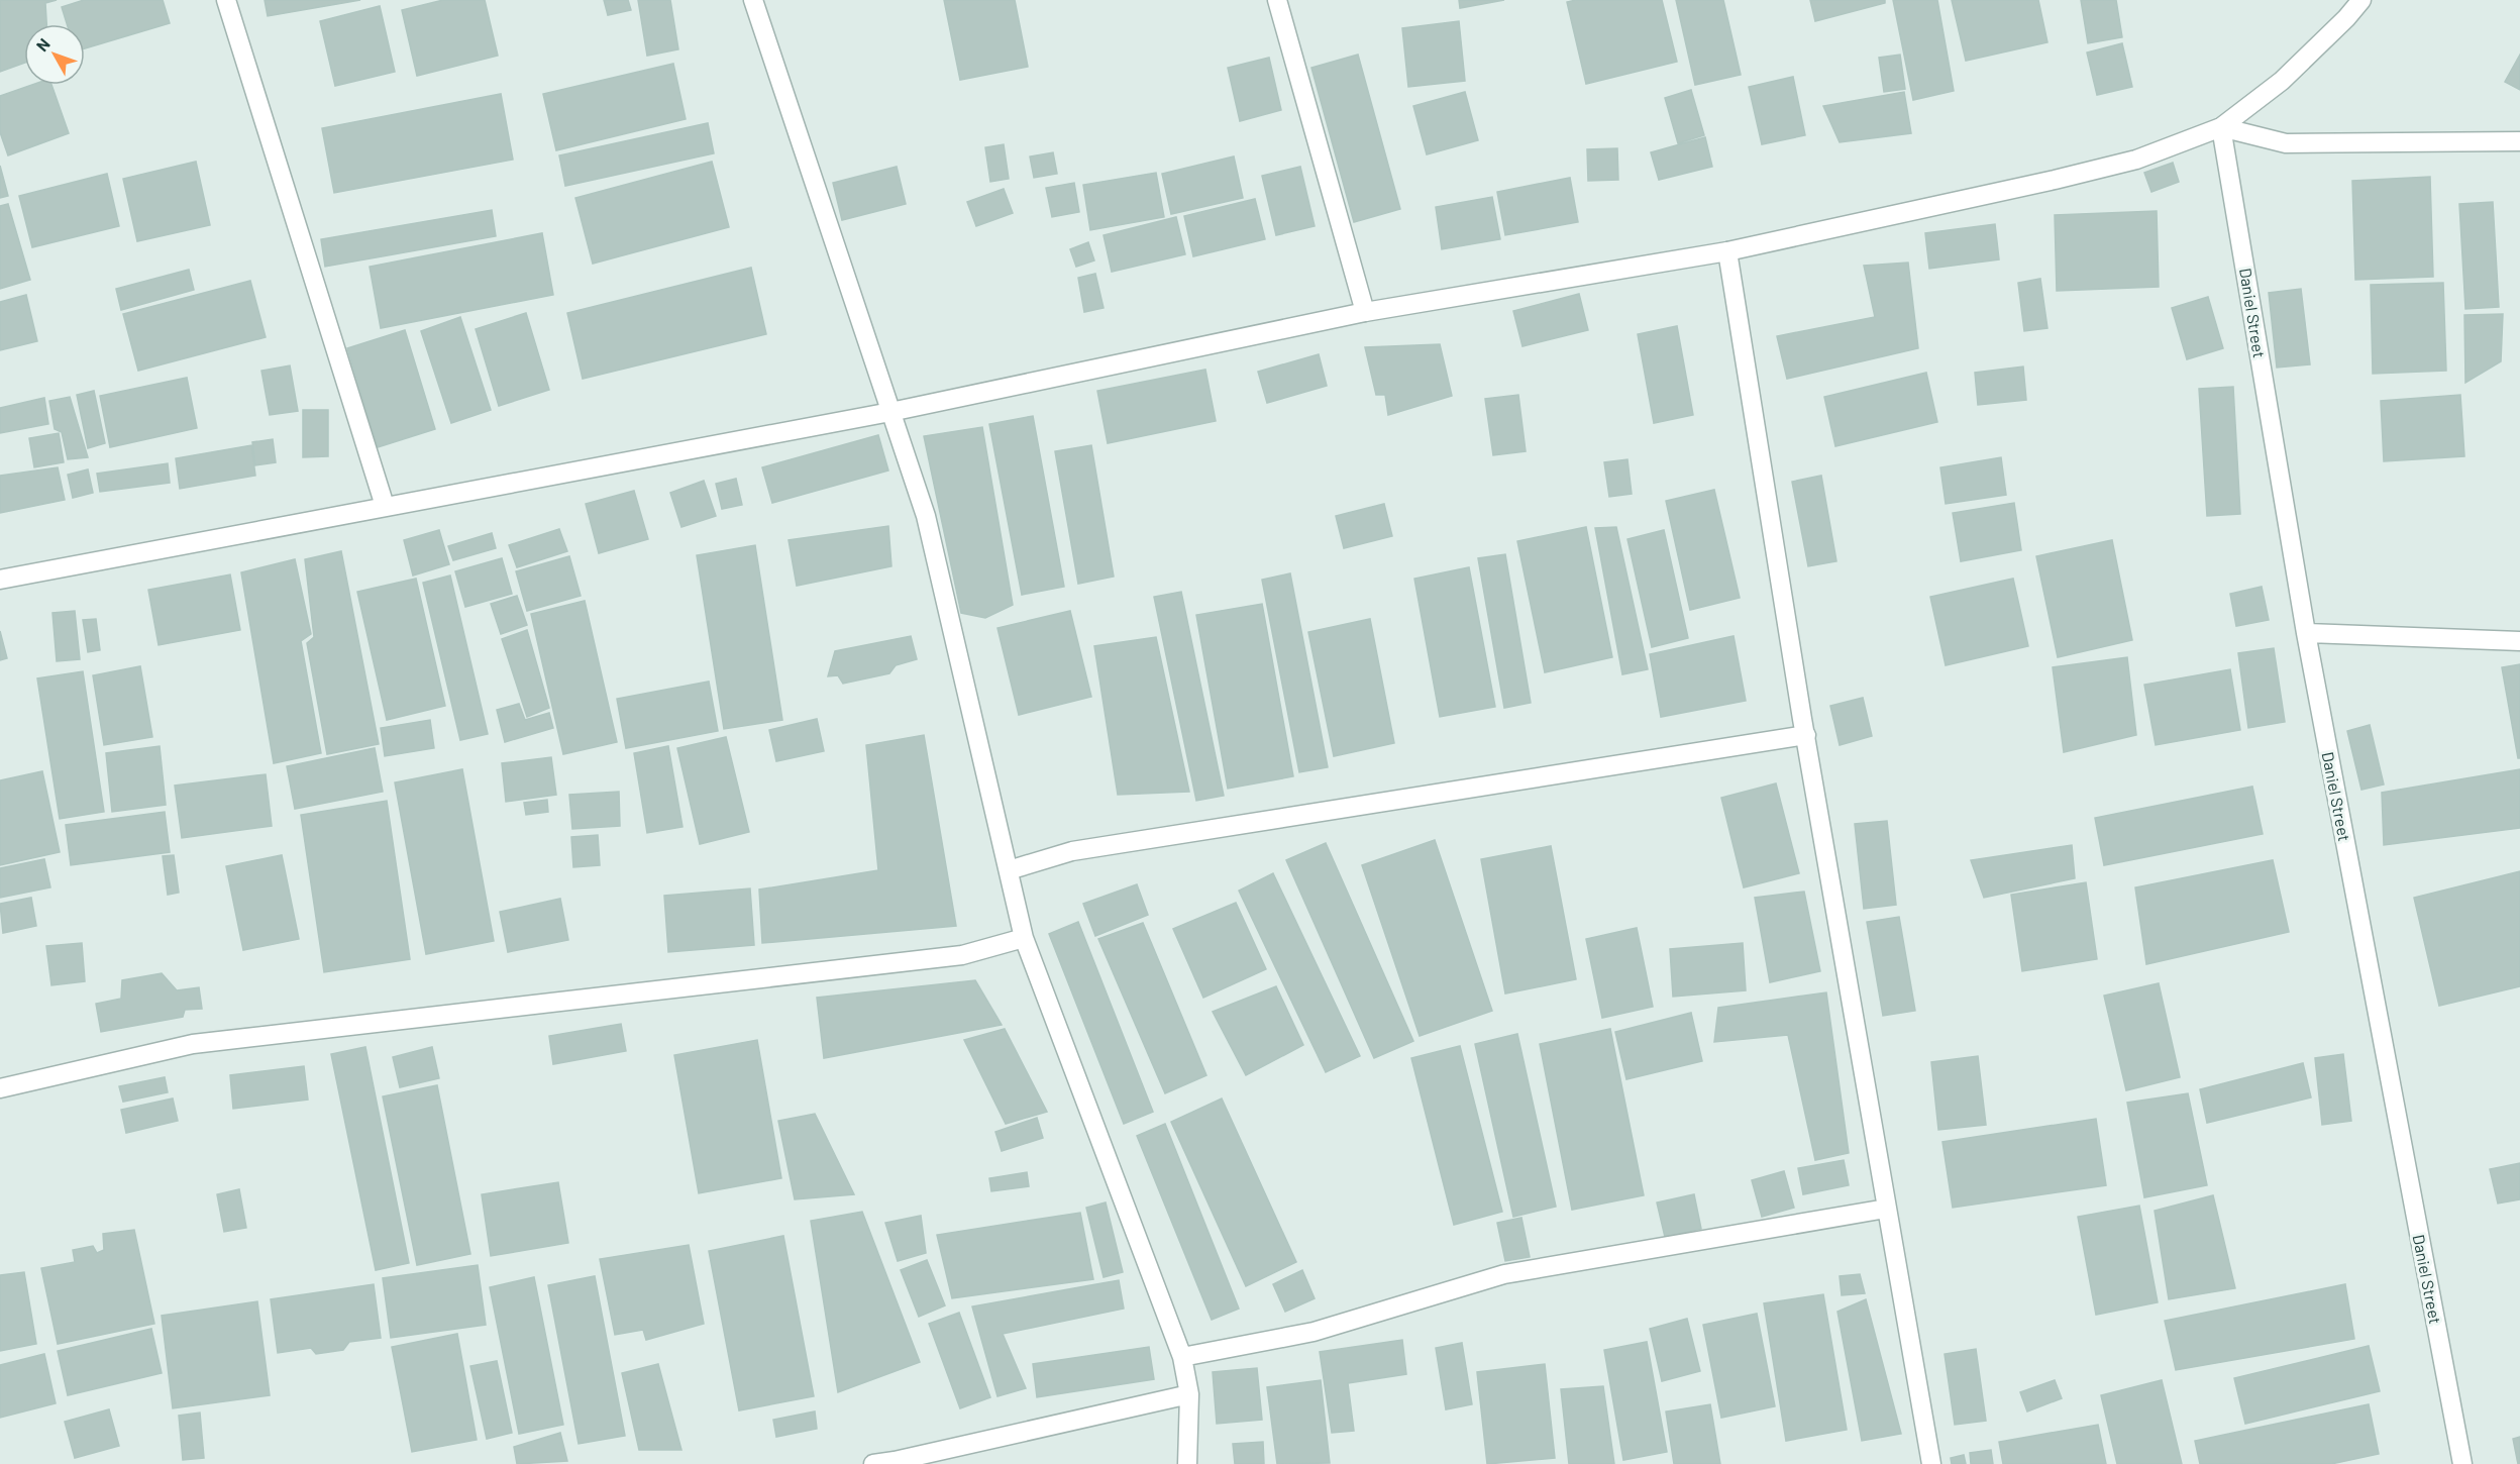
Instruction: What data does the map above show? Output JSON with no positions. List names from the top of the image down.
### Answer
{
  "streets": {
    "street": ["Daniel Street"]
  },
  "north": "top left"
}
